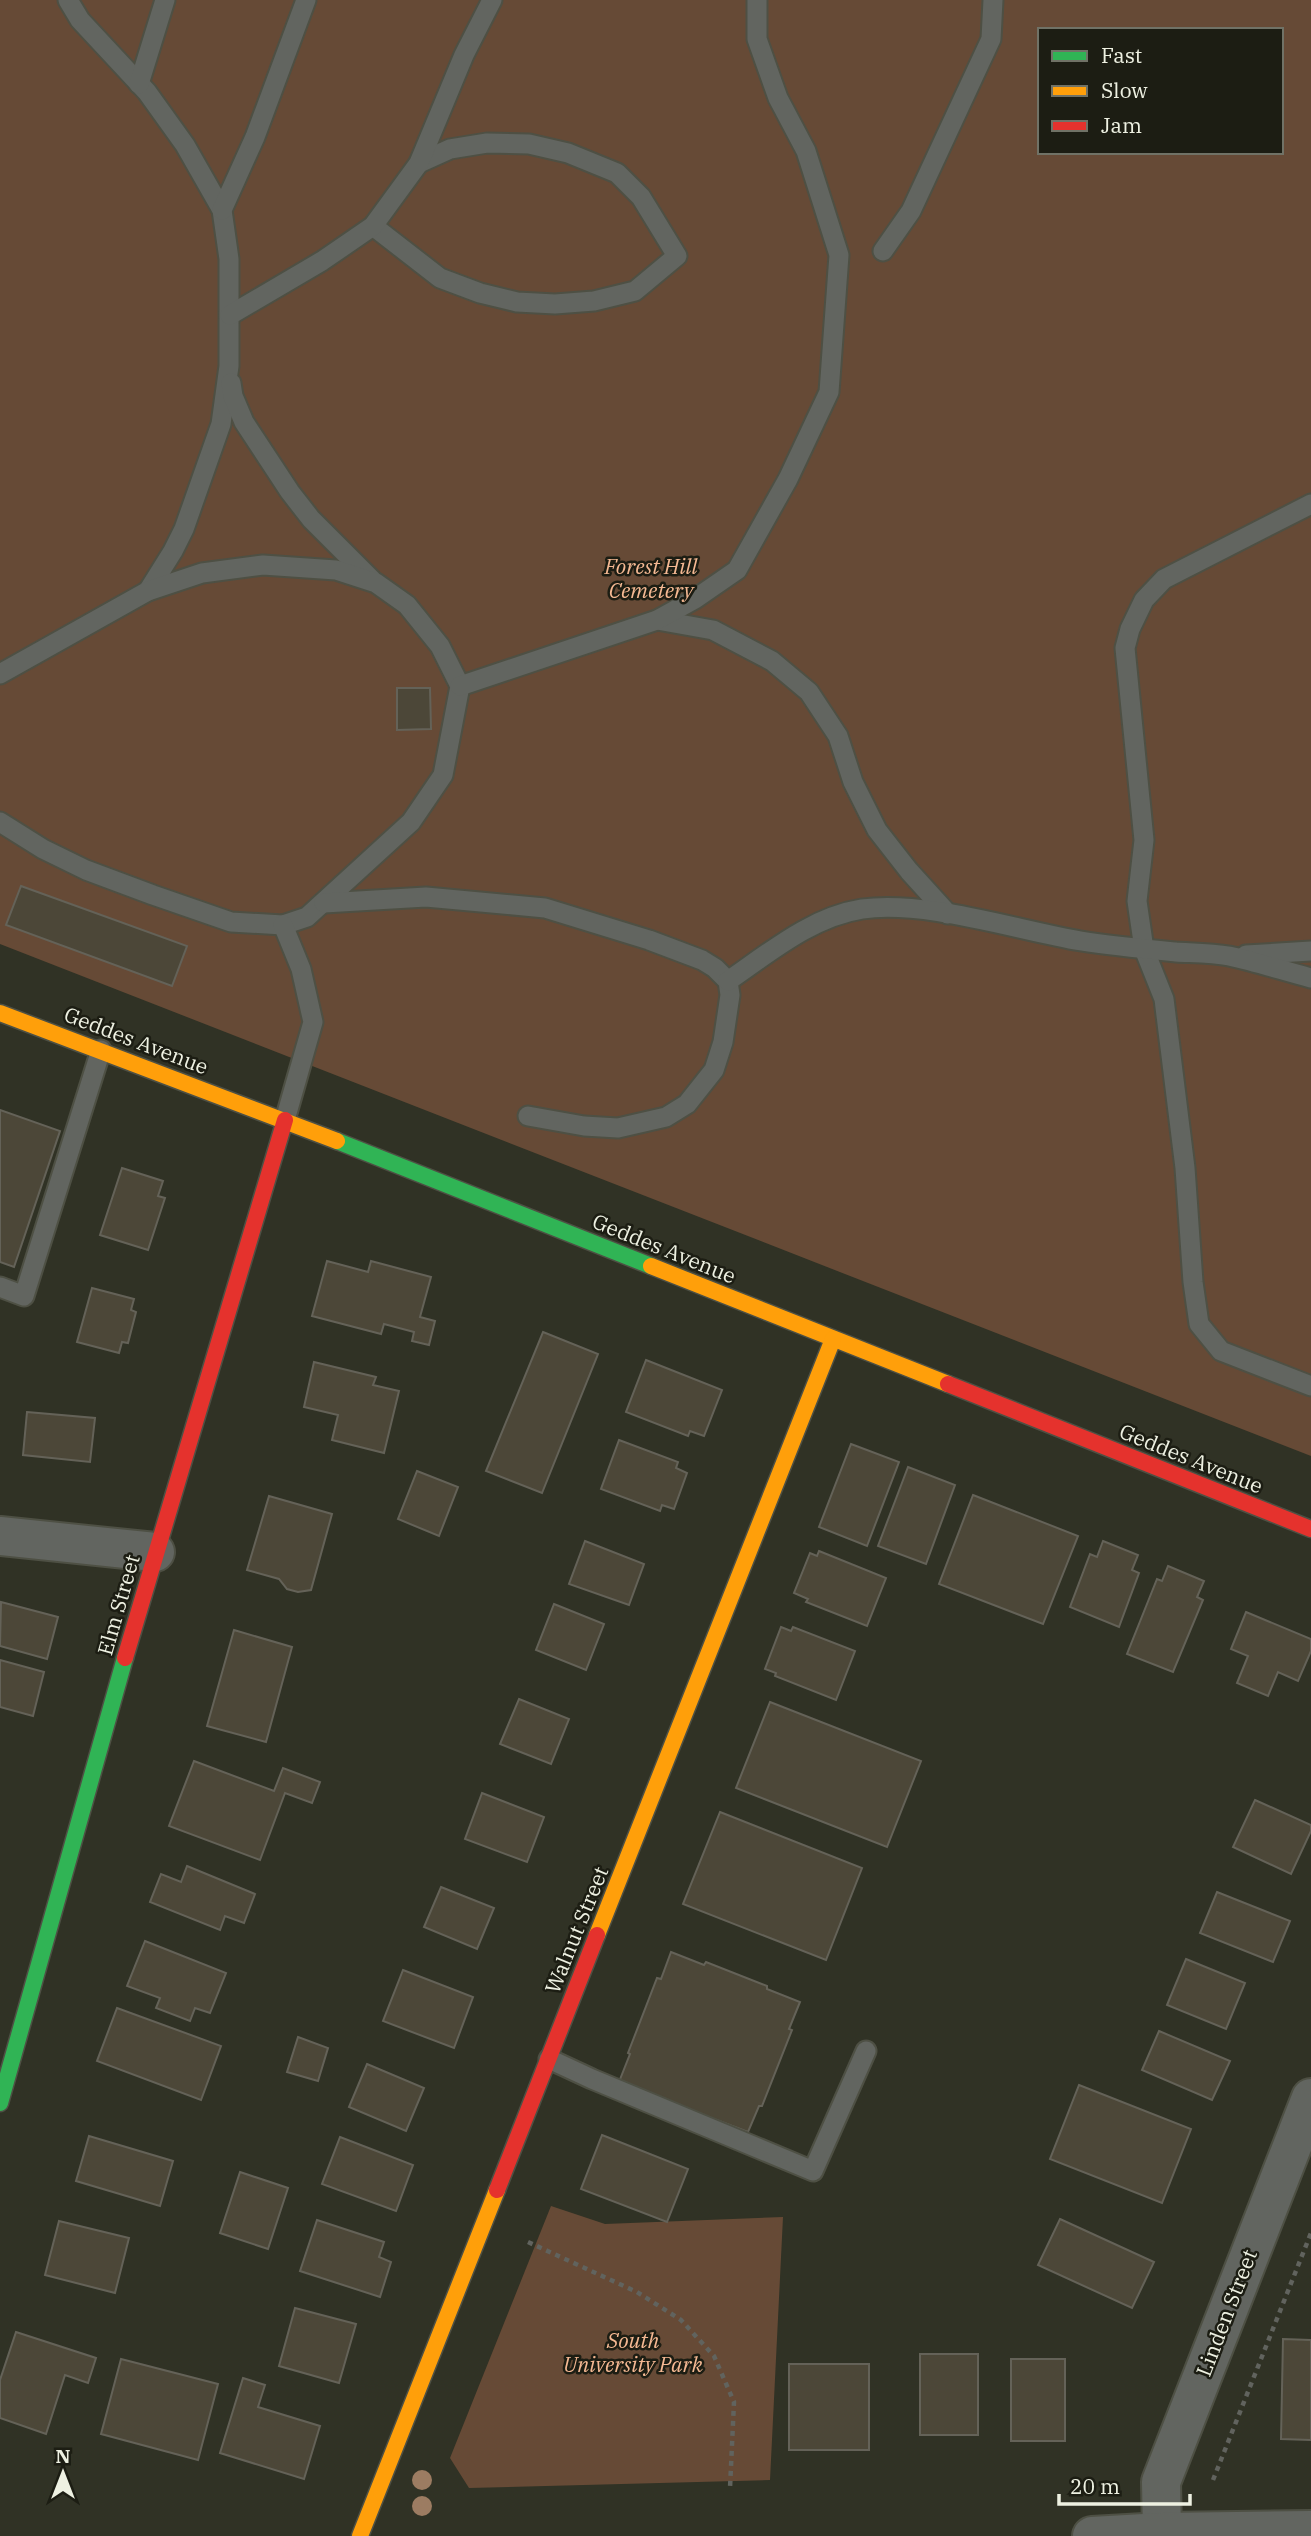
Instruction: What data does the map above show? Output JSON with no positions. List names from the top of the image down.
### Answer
{
  "streets": {
    "street": [
      "Geddes Avenue",
      "Elm Street",
      "Walnut Street",
      "Linden Street"
    ]
  },
  "crossings": [
    ["Geddes Avenue", "Elm Street"],
    ["Geddes Avenue", "Walnut Street"]
  ],
  "parks": ["Forest Hill Cemetery", "South University Park"],
  "legend": ["Fast", "Slow", "Jam"],
  "scale_bar": "20 m",
  "north": "top"
}
